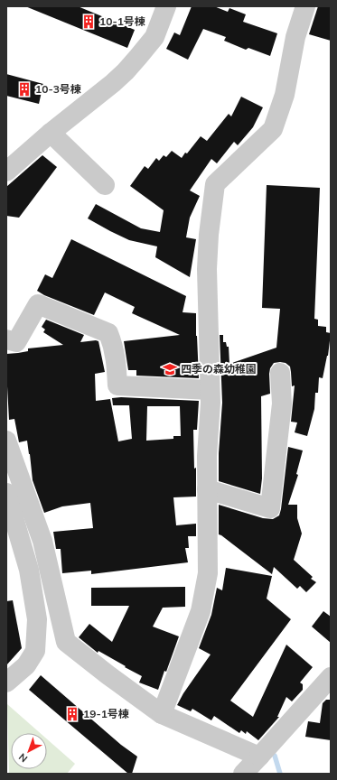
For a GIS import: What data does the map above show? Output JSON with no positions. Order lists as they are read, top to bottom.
{
  "places": {
    "building": ["10-1号棟", "10-3号棟", "19-1号棟"],
    "school or university": ["四季の森幼稚園"]
  },
  "north": "bottom left"
}
